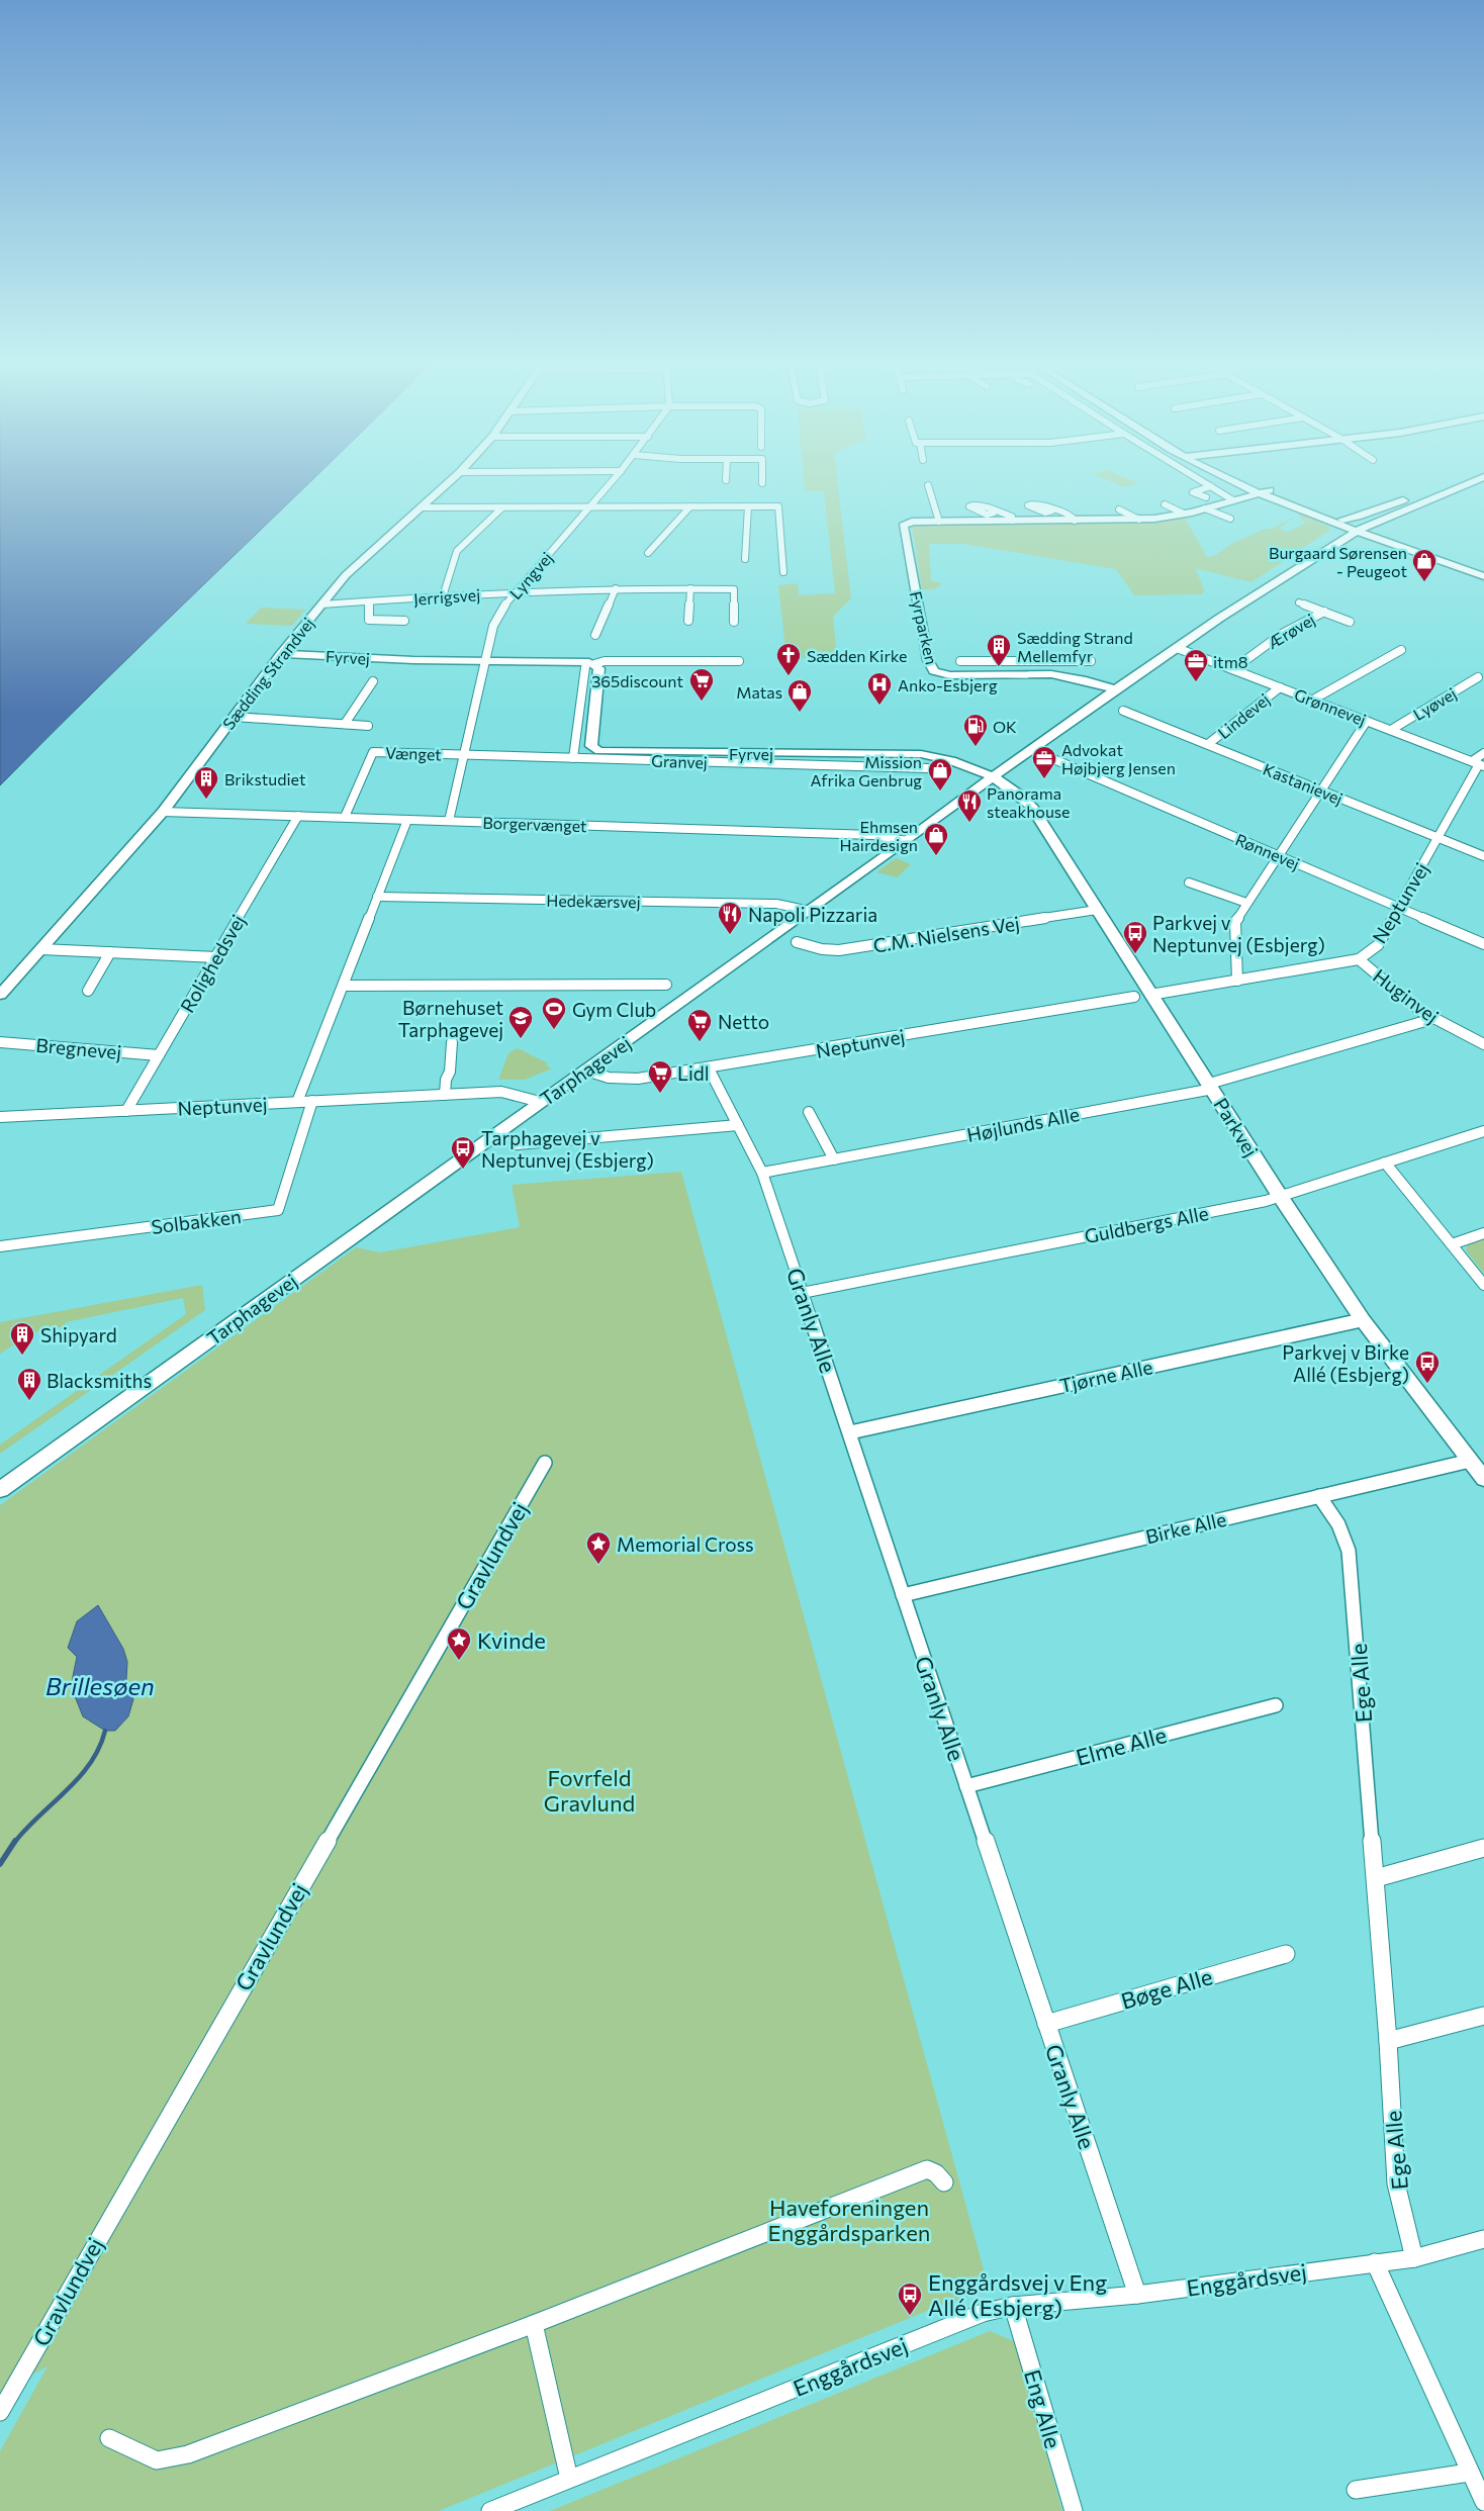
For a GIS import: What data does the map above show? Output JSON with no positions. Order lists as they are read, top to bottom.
{
  "streets": {
    "street": [
      "Lyngvej",
      "Jerrigsvej",
      "Fyrparken",
      "Ærøvej",
      "Fyrvej",
      "Sædding Strandvej",
      "Lyøvej",
      "Grønnevej",
      "Lindevej",
      "Vænget",
      "Granvej",
      "Kastanievej",
      "Borgervænget",
      "Rønnevej",
      "Hedekærsvej",
      "Neptunvej",
      "C.M. Nielsens Vej",
      "Rolighedsvej",
      "Huginvej",
      "Bregnevej",
      "Tarphagevej",
      "Højlunds Alle",
      "Parkvej",
      "Solbakken",
      "Guldbergs Alle",
      "Granly Alle",
      "Tjørne Alle",
      "Birke Alle",
      "Gravlundvej",
      "Ege Alle",
      "Elme Alle",
      "Bøge Alle",
      "Enggårdsvej",
      "Eng Alle"
    ]
  },
  "crossings": [
    ["Lyngvej", "Jerrigsvej"],
    ["Lyngvej", "Fyrvej"],
    ["Lyngvej", "Vænget"],
    ["Lyngvej", "Granvej"],
    ["Lyngvej", "Borgervænget"],
    ["Jerrigsvej", "Sædding Strandvej"],
    ["Fyrparken", "Tarphagevej"],
    ["Ærøvej", "Grønnevej"],
    ["Fyrvej", "Sædding Strandvej"],
    ["Fyrvej", "Tarphagevej"],
    ["Fyrvej", "Parkvej"],
    ["Sædding Strandvej", "Borgervænget"],
    ["Lyøvej", "Grønnevej"],
    ["Grønnevej", "Lindevej"],
    ["Grønnevej", "Neptunvej"],
    ["Grønnevej", "Tarphagevej"],
    ["Lindevej", "Kastanievej"],
    ["Vænget", "Granvej"],
    ["Vænget", "Borgervænget"],
    ["Kastanievej", "Neptunvej"],
    ["Borgervænget", "Rolighedsvej"],
    ["Borgervænget", "Tarphagevej"],
    ["Rønnevej", "Neptunvej"],
    ["Hedekærsvej", "Tarphagevej"],
    ["Neptunvej", "Rolighedsvej"],
    ["Neptunvej", "Huginvej"],
    ["Neptunvej", "Tarphagevej"],
    ["Neptunvej", "Parkvej"],
    ["Neptunvej", "Solbakken"],
    ["Neptunvej", "Granly Alle"],
    ["C.M. Nielsens Vej", "Parkvej"],
    ["Rolighedsvej", "Bregnevej"],
    ["Huginvej", "Højlunds Alle"],
    ["Tarphagevej", "Parkvej"],
    ["Højlunds Alle", "Parkvej"],
    ["Højlunds Alle", "Granly Alle"],
    ["Parkvej", "Guldbergs Alle"],
    ["Parkvej", "Tjørne Alle"],
    ["Parkvej", "Birke Alle"],
    ["Guldbergs Alle", "Granly Alle"],
    ["Granly Alle", "Tjørne Alle"],
    ["Granly Alle", "Birke Alle"],
    ["Granly Alle", "Elme Alle"],
    ["Granly Alle", "Bøge Alle"],
    ["Granly Alle", "Enggårdsvej"],
    ["Birke Alle", "Ege Alle"],
    ["Ege Alle", "Enggårdsvej"],
    ["Enggårdsvej", "Eng Alle"]
  ],
  "water": ["Brillesøen"],
  "parks": ["Fovrfeld Gravlund", "Haveforeningen Enggårdsparken"],
  "places": {
    "shop": [
      "Burgaard Sørensen - Peugeot",
      "Matas",
      "Mission Afrika Genbrug",
      "Ehmsen Hairdesign"
    ],
    "building": [
      "Sædding Strand Mellemfyr",
      "Brikstudiet",
      "Shipyard",
      "Blacksmiths"
    ],
    "church": ["Sædden Kirke"],
    "office": ["itm8", "Advokat Højbjerg Jensen"],
    "supermarket": ["365discount", "Netto", "Lidl"],
    "hospital": ["Anko-Esbjerg"],
    "fuel station": ["OK"],
    "restaurant": ["Panorama steakhouse", "Napoli Pizzaria"],
    "bus stop": [
      "Parkvej v Neptunvej (Esbjerg)",
      "Tarphagevej v Neptunvej (Esbjerg)",
      "Parkvej v Birke Allé (Esbjerg)",
      "Enggårdsvej v Eng Allé (Esbjerg)"
    ],
    "sports": ["Gym Club"],
    "school or university": ["Børnehuset Tarphagevej"],
    "place": ["Memorial Cross", "Kvinde"]
  }
}
